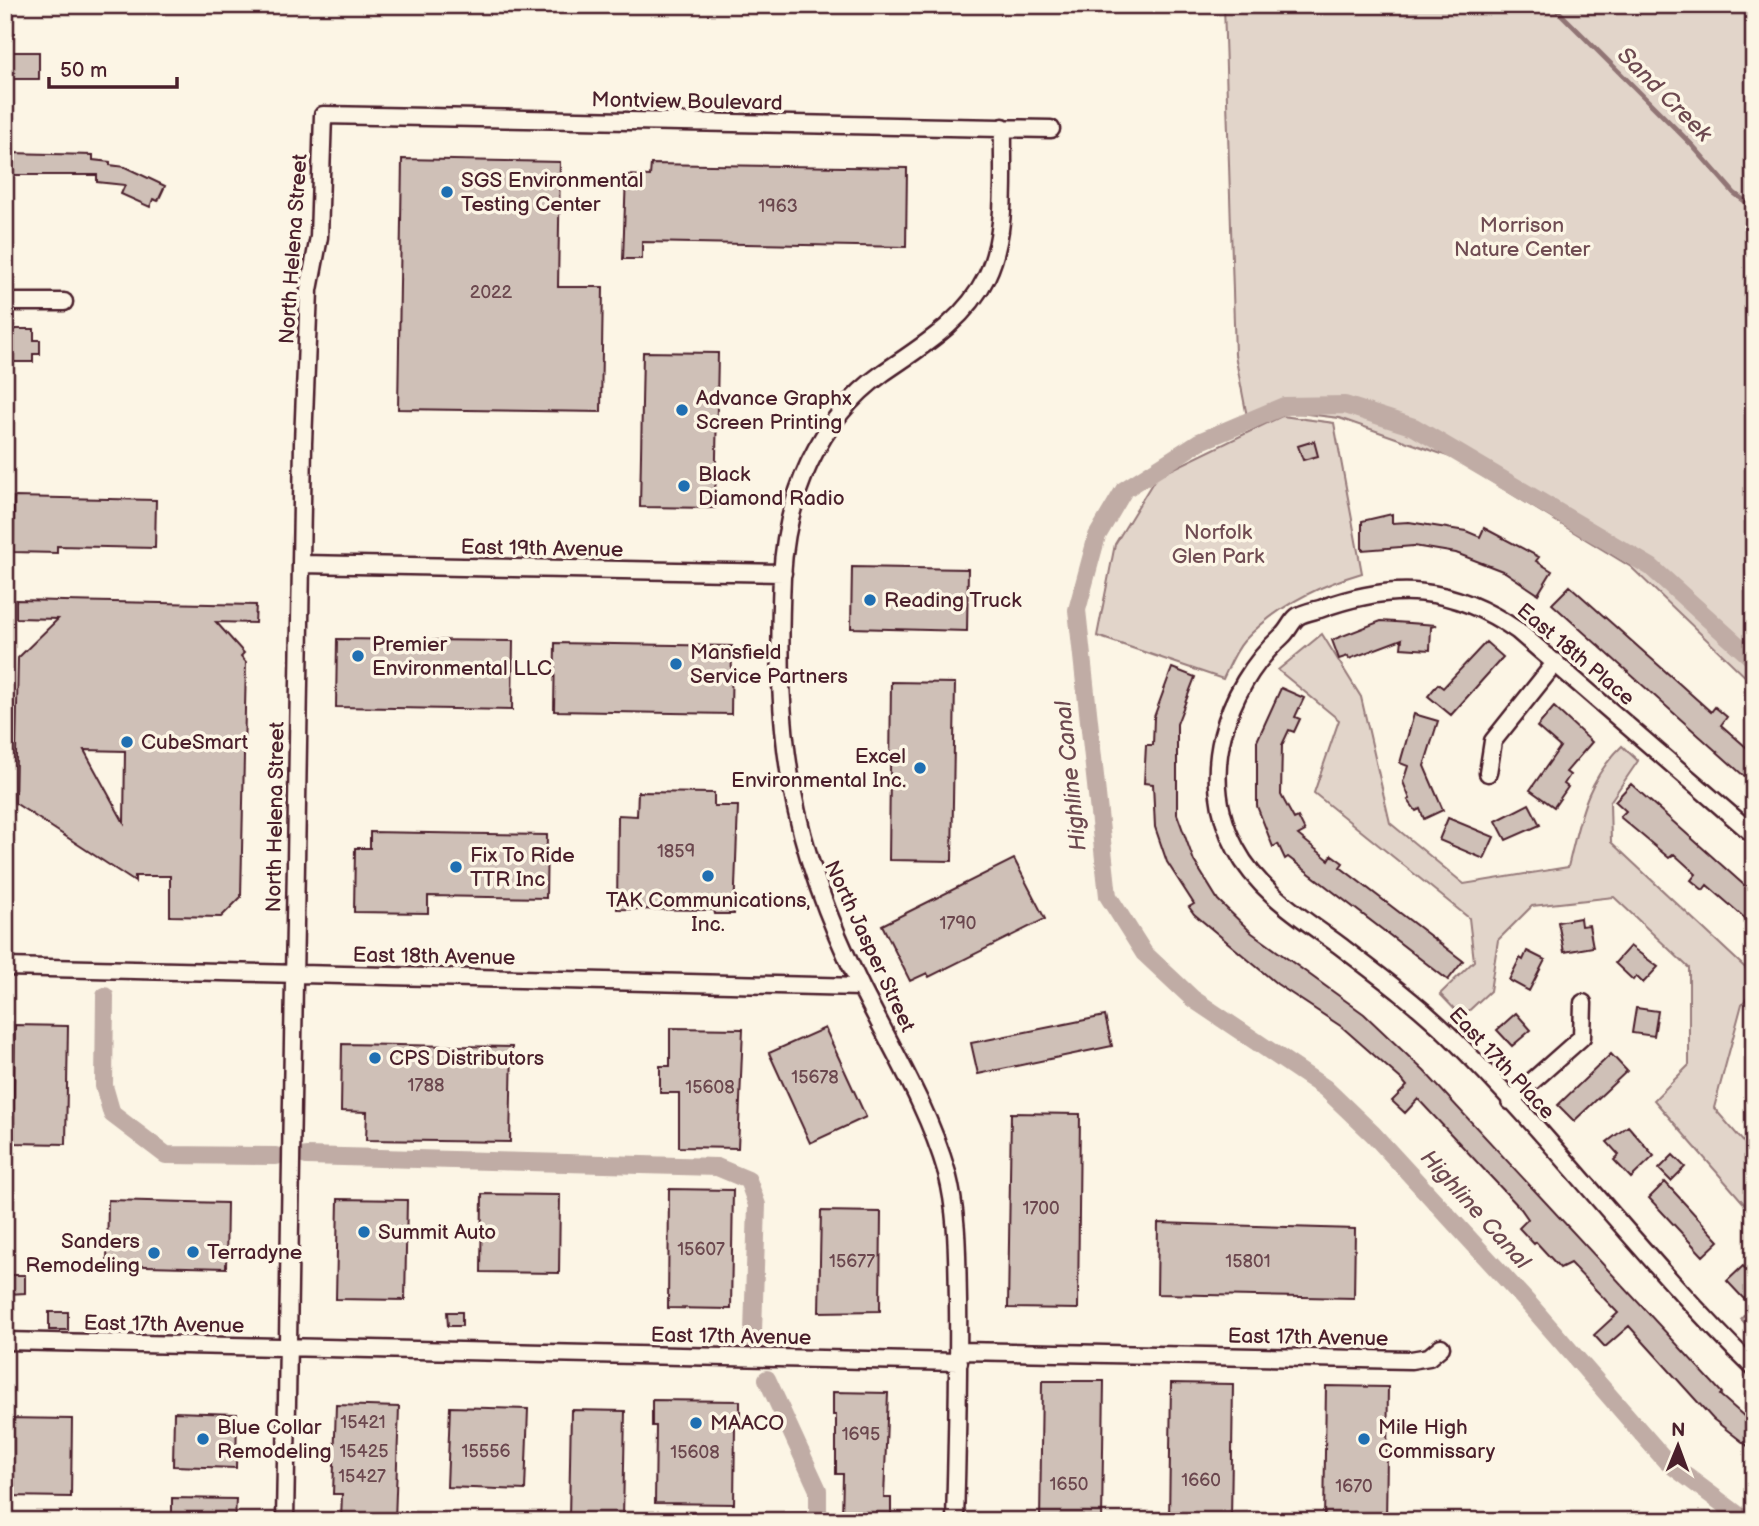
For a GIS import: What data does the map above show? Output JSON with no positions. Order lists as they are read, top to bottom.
{
  "streets": {
    "street": [
      "Montview Boulevard",
      "North Helena Street",
      "East 19th Avenue",
      "East 18th Place",
      "North Jasper Street",
      "East 18th Avenue",
      "East 17th Place",
      "East 17th Avenue"
    ]
  },
  "crossings": [
    ["Montview Boulevard", "North Helena Street"],
    ["Montview Boulevard", "North Jasper Street"],
    ["North Helena Street", "East 19th Avenue"],
    ["North Helena Street", "East 18th Avenue"],
    ["North Helena Street", "East 17th Avenue"],
    ["East 19th Avenue", "North Jasper Street"],
    ["East 18th Place", "East 17th Place"],
    ["North Jasper Street", "East 18th Avenue"],
    ["North Jasper Street", "East 17th Avenue"]
  ],
  "water": ["Sand Creek", "Highline Canal"],
  "parks": ["Morrison Nature Center", "Norfolk Glen Park"],
  "places": [
    "SGS Environmental Testing Center",
    "Advance Graphx Screen Printing",
    "Black Diamond Radio",
    "Reading Truck",
    "Premier Environmental LLC",
    "Mansfield Service Partners",
    "CubeSmart",
    "Excel Environmental Inc.",
    "Fix To Ride TTR Inc",
    "TAK Communications, Inc.",
    "CPS Distributors",
    "Summit Auto",
    "Terradyne",
    "Sanders Remodeling",
    "MAACO",
    "Blue Collar Remodeling",
    "Mile High Commissary"
  ],
  "house_numbers": [
    "1963",
    "2022",
    "1859",
    "1790",
    "15678",
    "1788",
    "15608",
    "1700",
    "15607",
    "15677",
    "15801",
    "15421",
    "1695",
    "15425",
    "15556",
    "15608",
    "15427",
    "1660",
    "1650",
    "1670"
  ],
  "scale_bar": "50 m",
  "north": "top"
}
